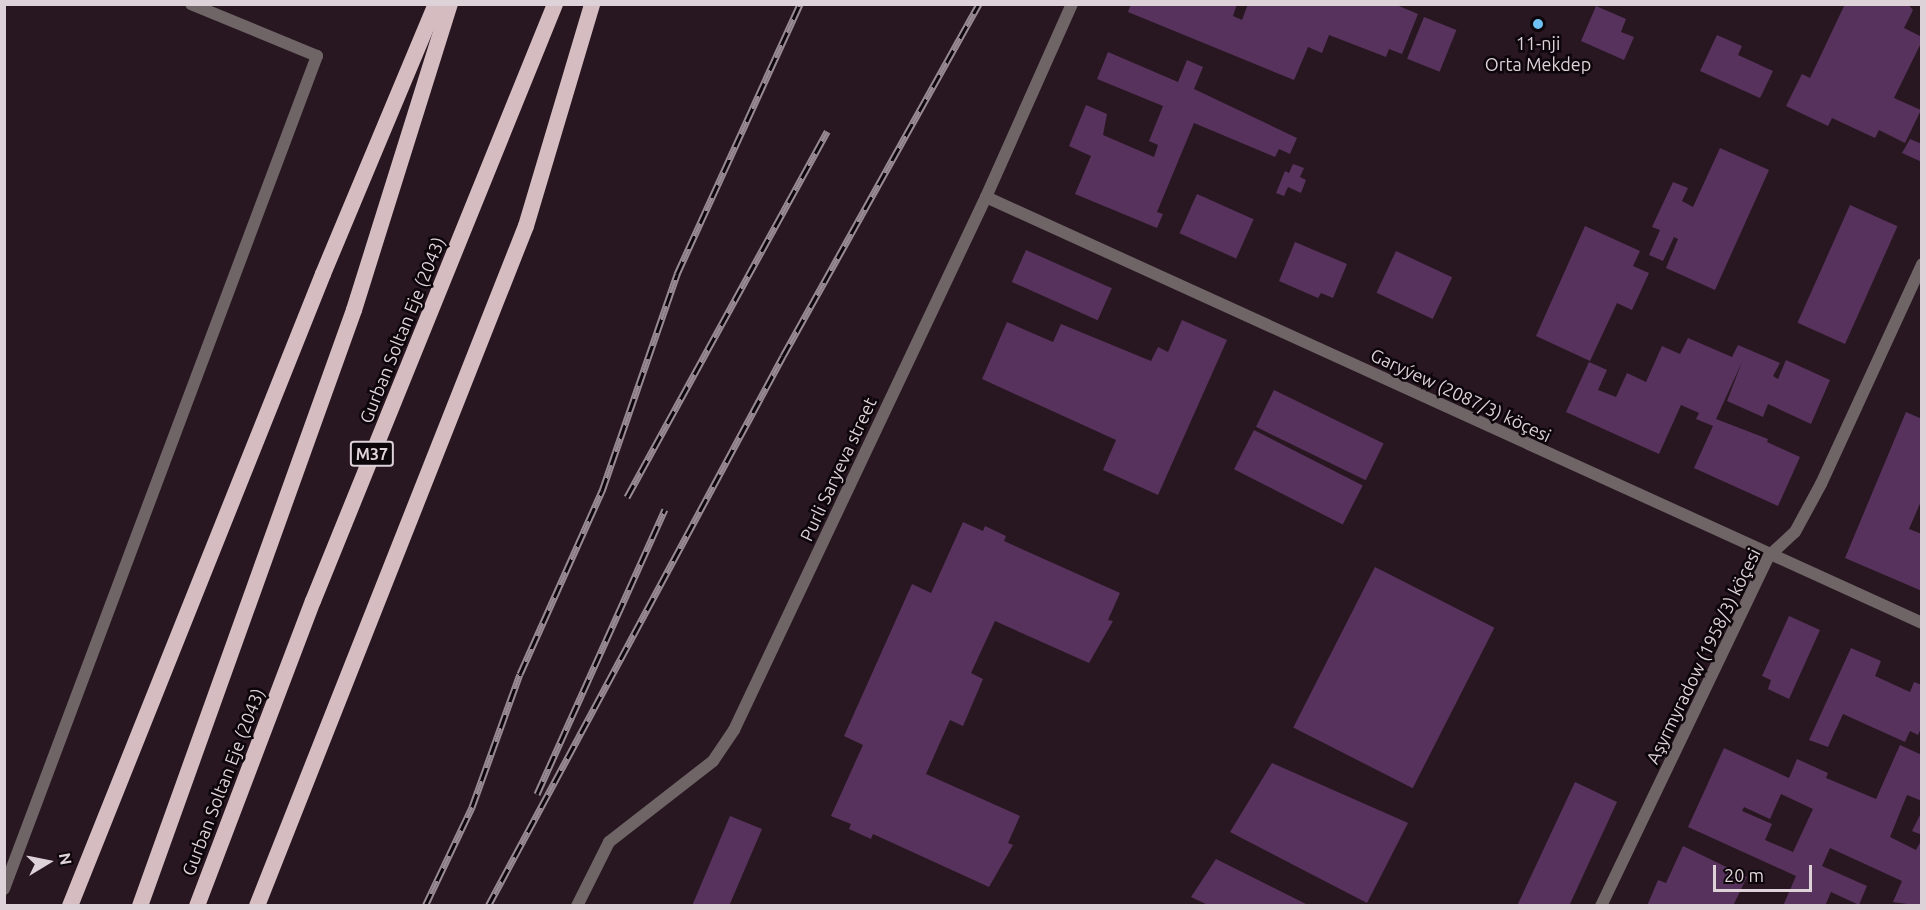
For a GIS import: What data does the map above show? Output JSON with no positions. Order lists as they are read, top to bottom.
{
  "streets": {
    "highway": ["Gurban Soltan Eje (2043)", "M37"],
    "street": ["Garyýew (2087/3) köçesi", "Purli Saryeva street", "Aşyrmyradow (1958/3) köçesi"]
  },
  "crossings": [
    ["Garyýew (2087/3) köçesi", "Purli Saryeva street"],
    ["Garyýew (2087/3) köçesi", "Aşyrmyradow (1958/3) köçesi"]
  ],
  "places": ["11-nji Orta Mekdep"],
  "scale_bar": "20 m",
  "north": "right"
}
